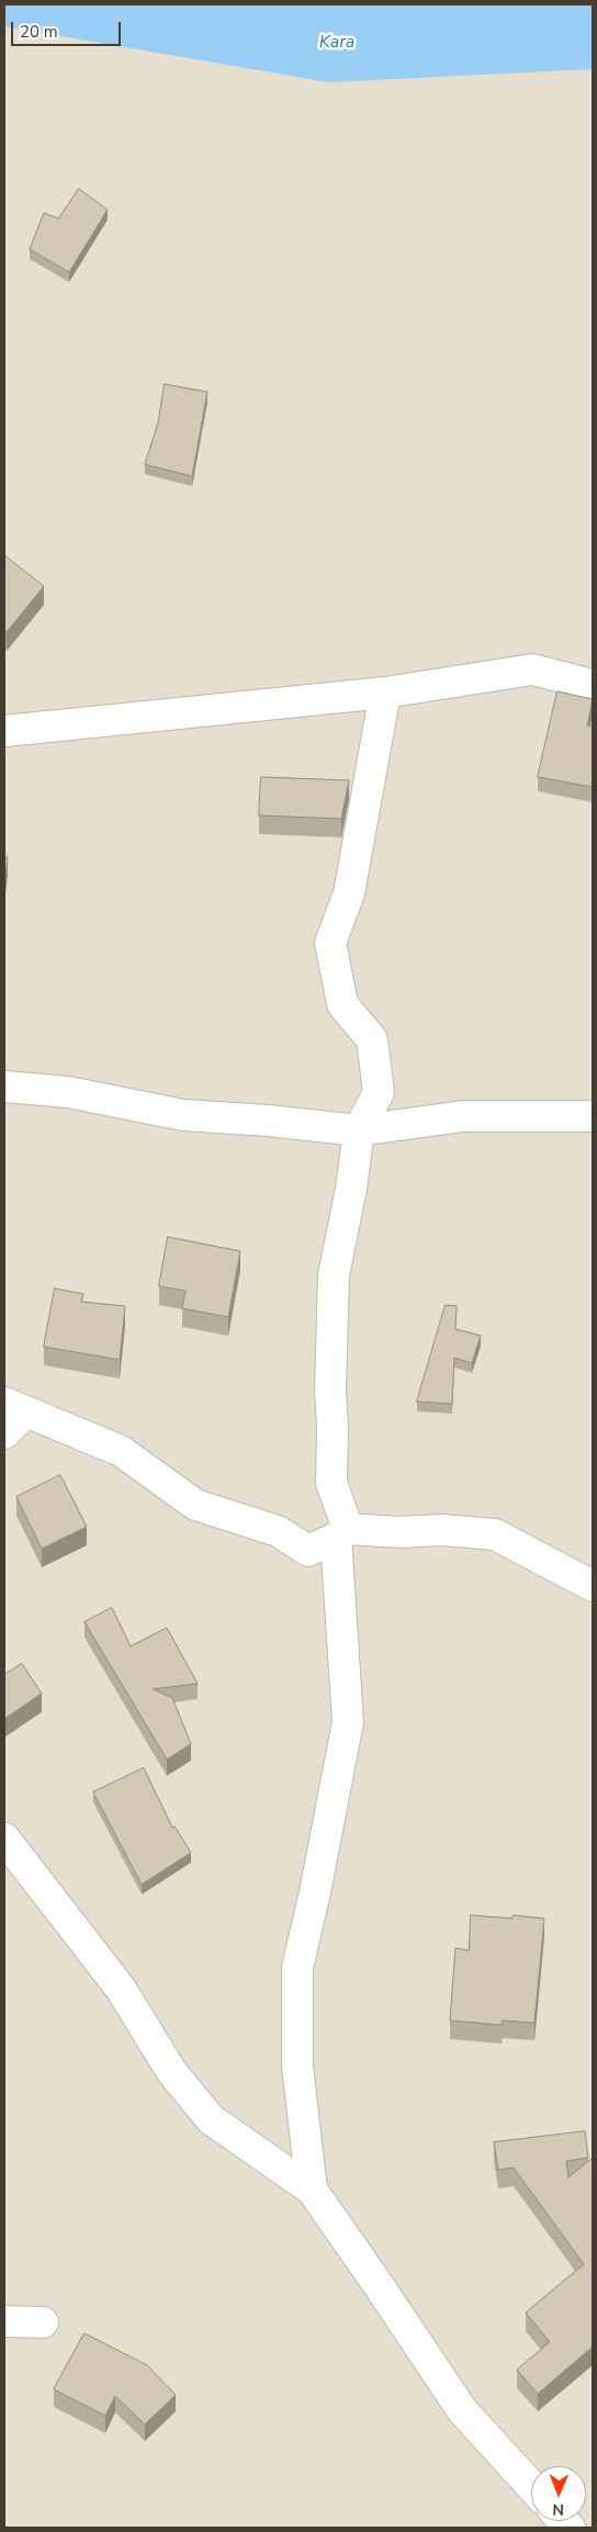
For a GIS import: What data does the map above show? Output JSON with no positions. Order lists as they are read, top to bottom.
{
  "water": ["Kara"],
  "scale_bar": "20 m",
  "north": "bottom"
}
